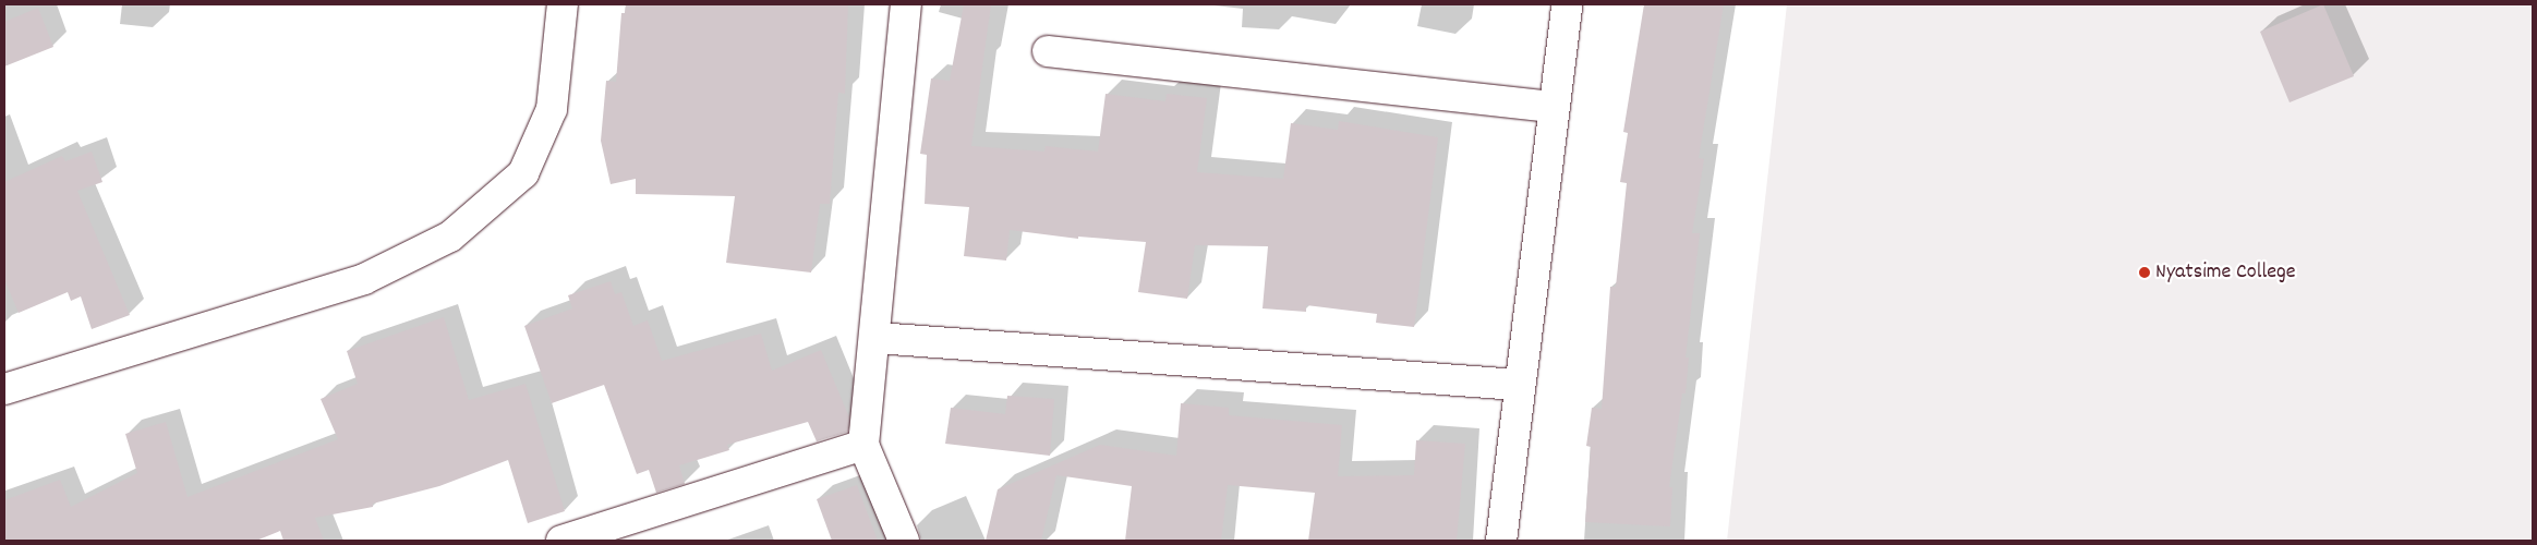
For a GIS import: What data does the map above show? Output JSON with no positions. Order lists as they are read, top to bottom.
{
  "places": ["Nyatsime College"]
}
